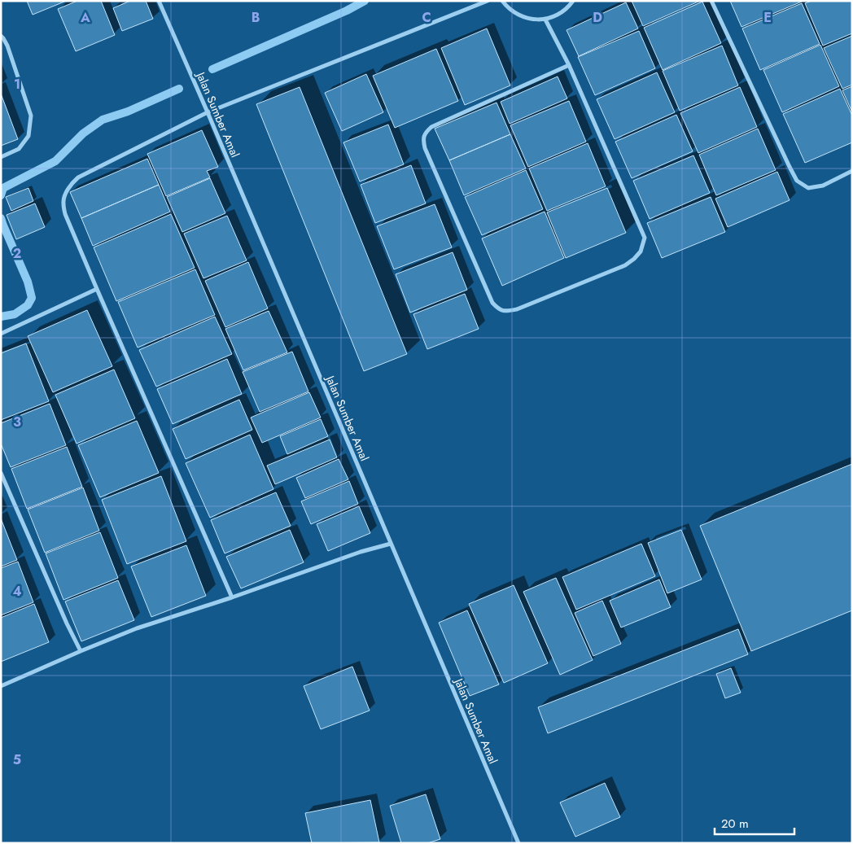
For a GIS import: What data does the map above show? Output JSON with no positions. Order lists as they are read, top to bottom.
{
  "streets": {
    "street": ["Jalan Sumber Amal"]
  },
  "scale_bar": "20 m",
  "grid": {
    "columns": [
      "A",
      "B",
      "C",
      "D",
      "E"
    ],
    "rows": [
      "1",
      "2",
      "3",
      "4",
      "5"
    ]
  }
}
